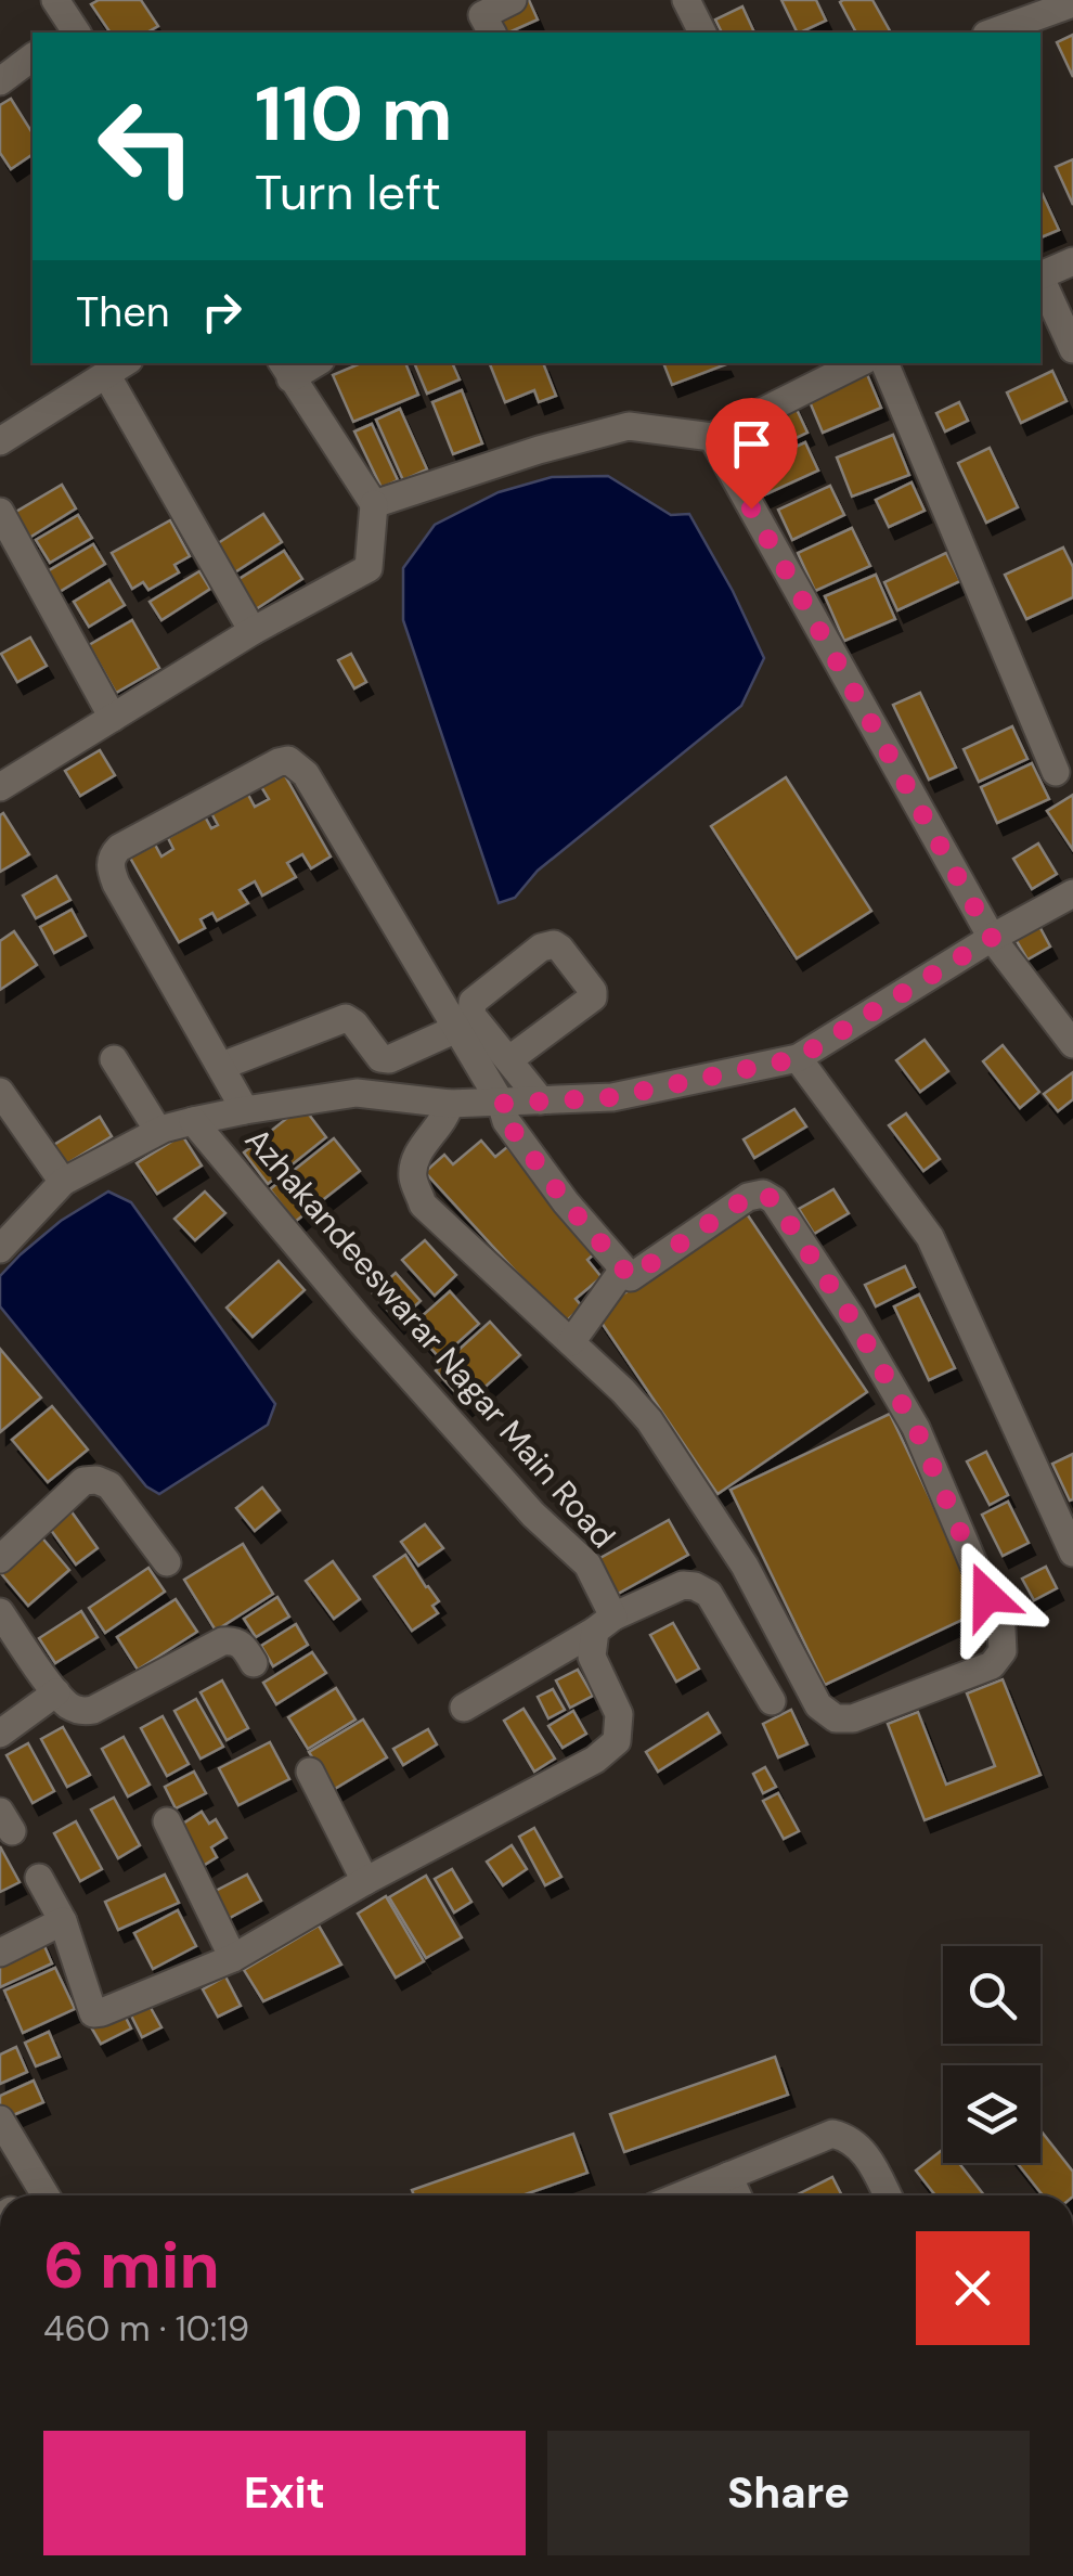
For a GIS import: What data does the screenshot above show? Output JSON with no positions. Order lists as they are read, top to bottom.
{
  "streets": {
    "street": ["Azhakandeeswarar Nagar Main Road"]
  },
  "page": {
    "turn": ["110 m", "Turn left"],
    "then": "Then",
    "heading": ["6 min", "460 m · 10:19"],
    "buttons": ["Exit", "Share"]
  }
}
